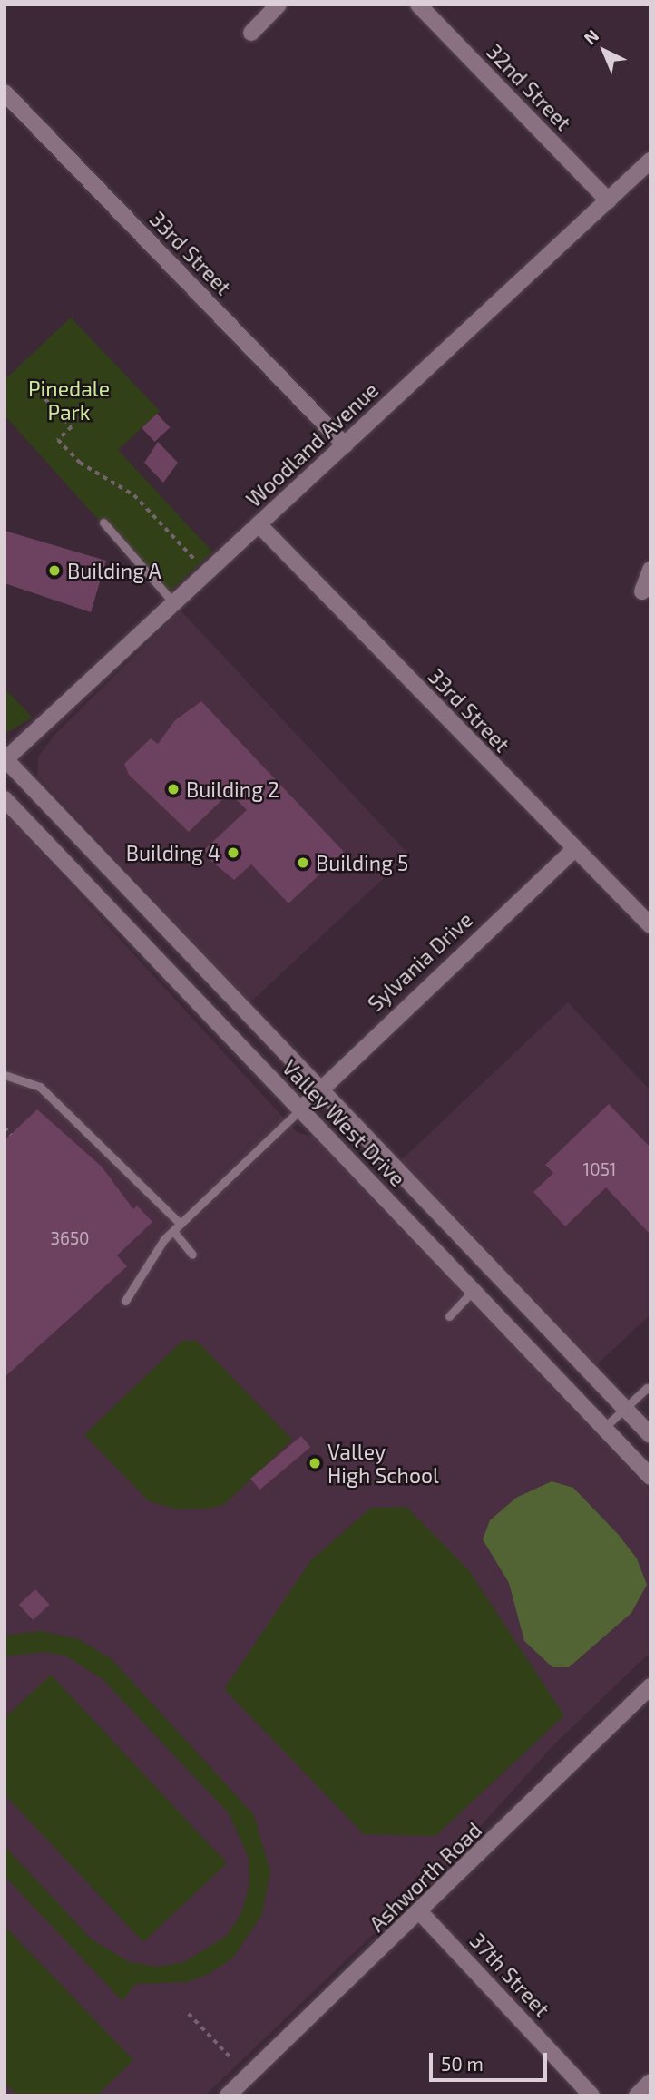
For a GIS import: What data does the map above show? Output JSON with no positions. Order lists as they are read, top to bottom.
{
  "streets": {
    "street": [
      "32nd Street",
      "33rd Street",
      "Woodland Avenue",
      "Sylvania Drive",
      "Valley West Drive",
      "Ashworth Road",
      "37th Street"
    ]
  },
  "crossings": [
    ["32nd Street", "Woodland Avenue"],
    ["33rd Street", "Woodland Avenue"],
    ["33rd Street", "Sylvania Drive"],
    ["Woodland Avenue", "Valley West Drive"],
    ["Sylvania Drive", "Valley West Drive"],
    ["Ashworth Road", "37th Street"]
  ],
  "parks": ["Pinedale Park"],
  "places": [
    "Building A",
    "Building 2",
    "Building 4",
    "Building 5",
    "Valley High School"
  ],
  "house_numbers": ["1051", "3650"],
  "scale_bar": "50 m",
  "north": "top left"
}
